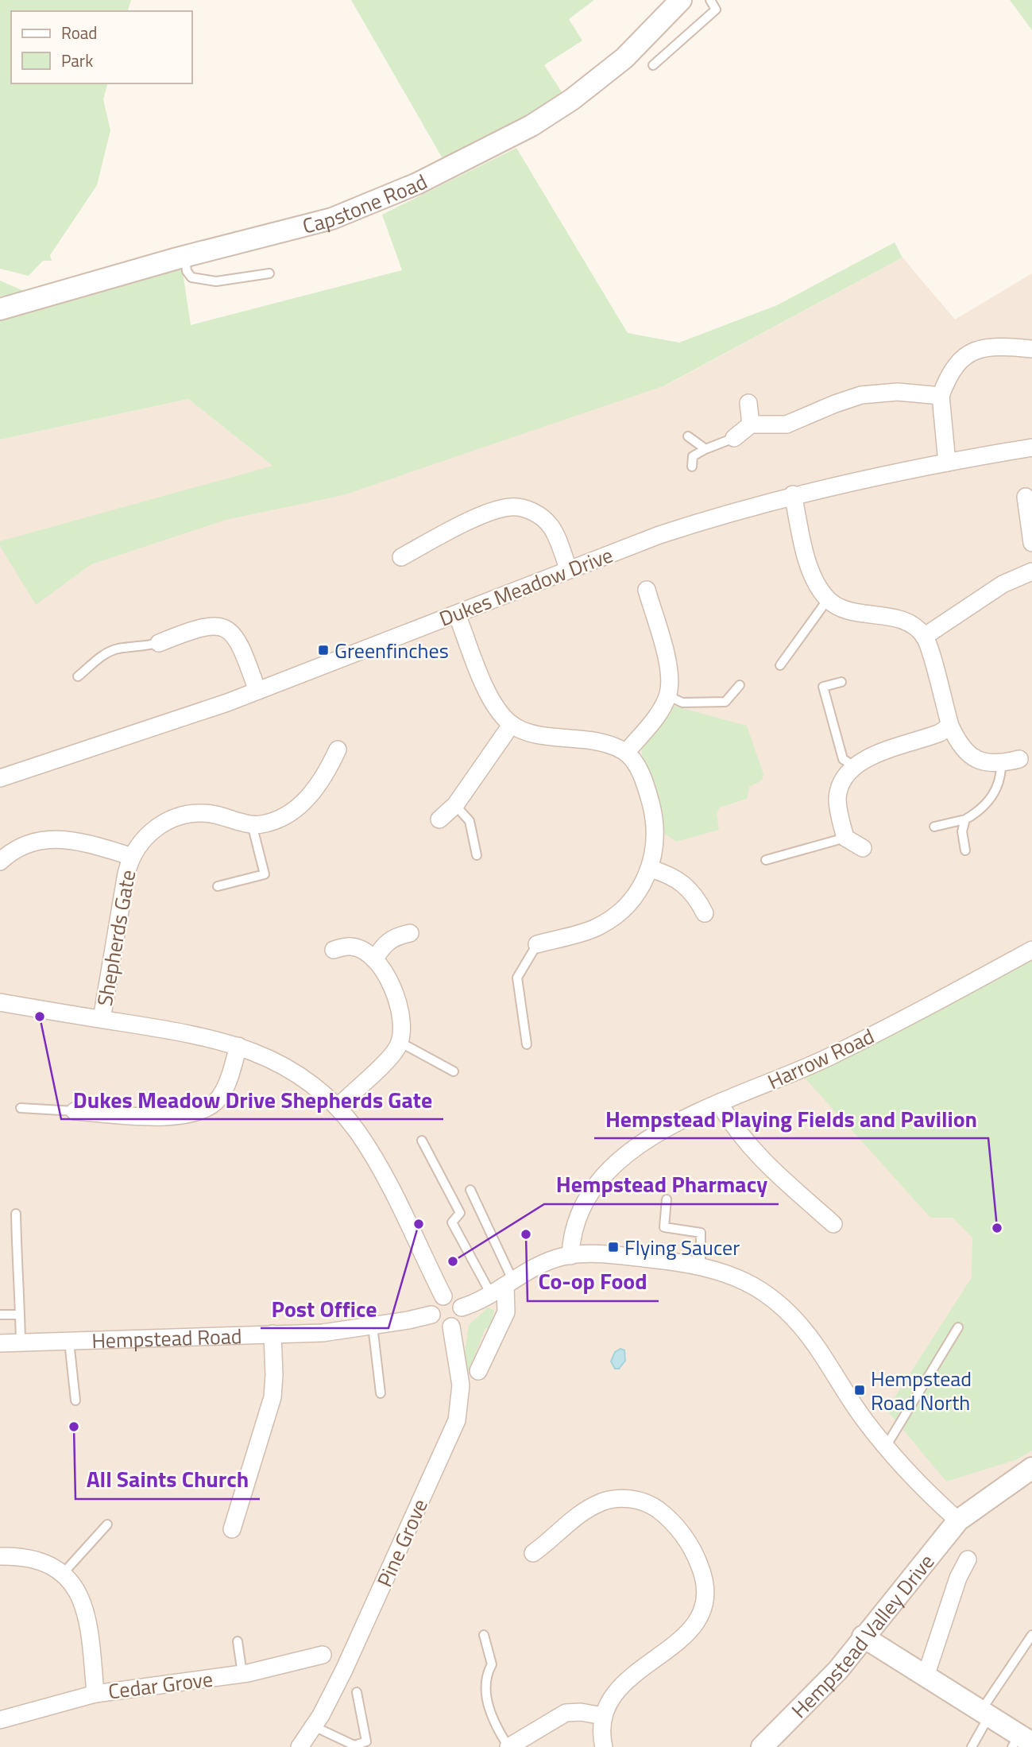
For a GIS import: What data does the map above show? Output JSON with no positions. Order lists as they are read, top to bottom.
{
  "streets": {
    "street": [
      "Capstone Road",
      "Dukes Meadow Drive",
      "Shepherds Gate",
      "Harrow Road",
      "Hempstead Road",
      "Pine Grove",
      "Hempstead Valley Drive",
      "Cedar Grove"
    ]
  },
  "crossings": [
    ["Hempstead Road", "Pine Grove"]
  ],
  "places": {
    "transit": ["Greenfinches", "Flying Saucer", "Hempstead Road North"],
    "other": [
      "Dukes Meadow Drive Shepherds Gate",
      "Post Office",
      "Hempstead Playing Fields and Pavilion",
      "Co-op Food",
      "Hempstead Pharmacy",
      "All Saints Church"
    ]
  },
  "legend": ["Road", "Park"]
}
